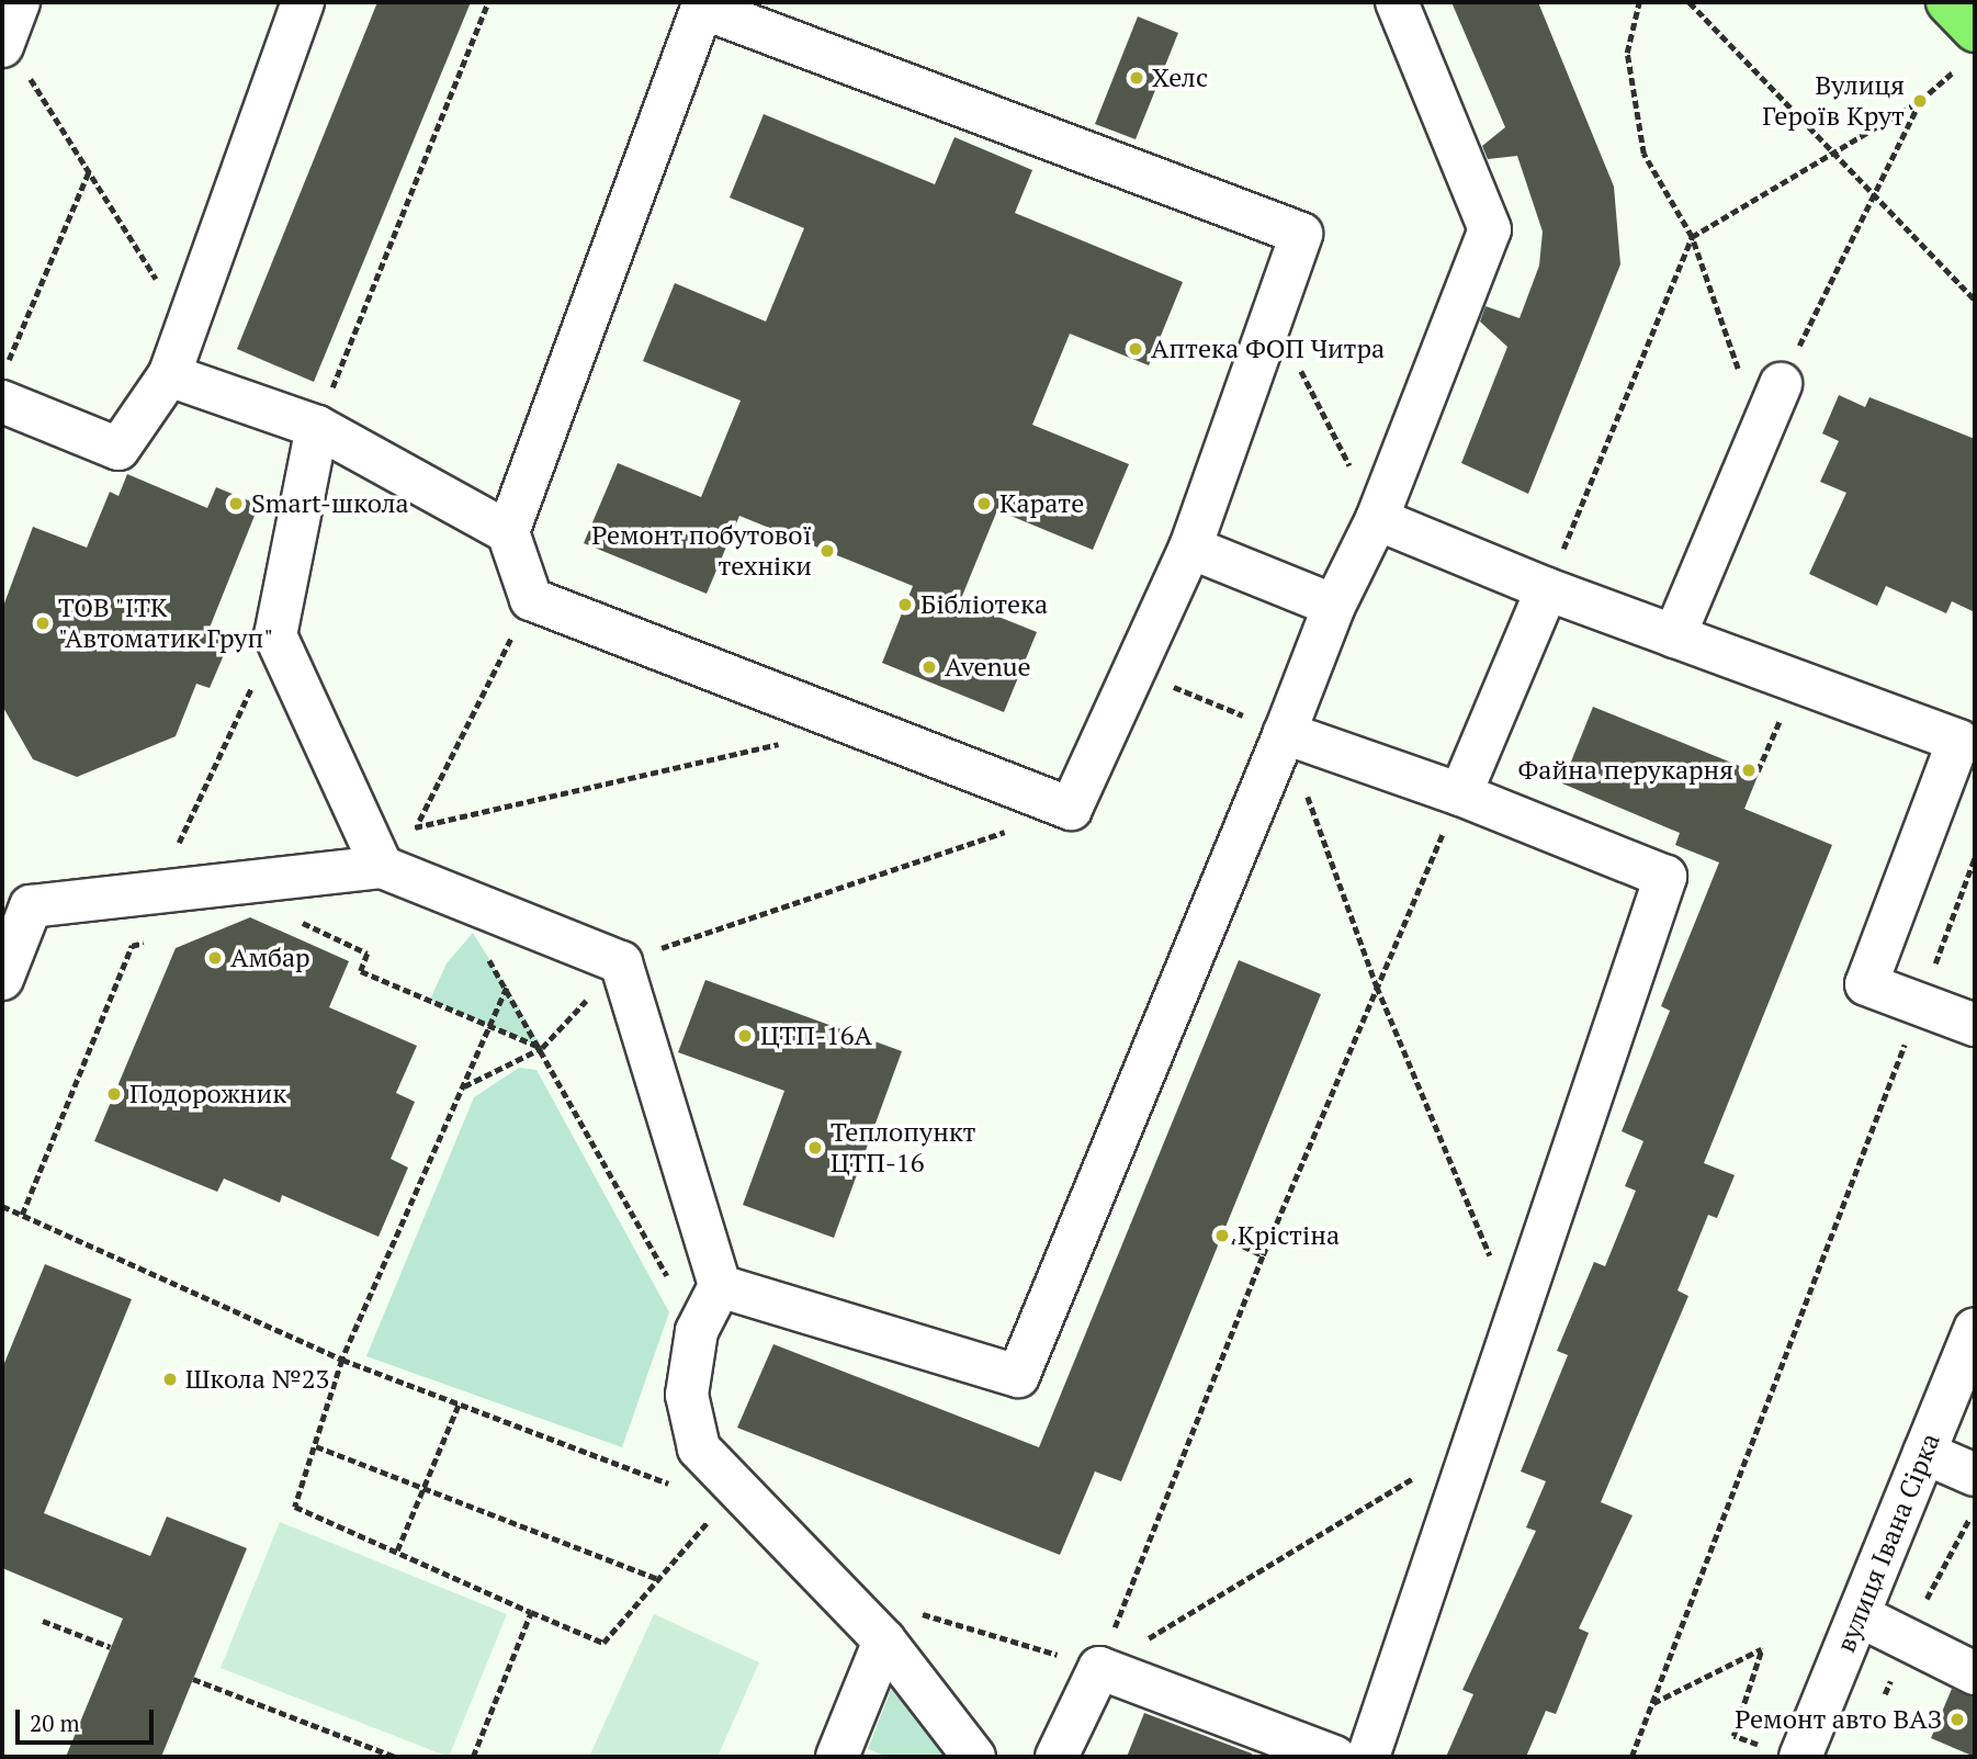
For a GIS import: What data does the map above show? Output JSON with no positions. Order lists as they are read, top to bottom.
{
  "streets": {
    "street": ["вулиця Івана Сірка"]
  },
  "places": [
    "Хелс",
    "Вулиця Героїв Крут",
    "Аптека ФОП Читра",
    "Smart-школа",
    "Карате",
    "Ремонт побутової техніки",
    "Бібліотека",
    "ТОВ \"ІТК \"Автоматик Груп\"",
    "Avenue",
    "Файна перукарня",
    "Амбар",
    "ЦТП-16А",
    "Подорожник",
    "Теплопункт ЦТП-16",
    "Крістіна",
    "Школа №23",
    "Ремонт авто ВАЗ"
  ],
  "scale_bar": "20 m"
}
